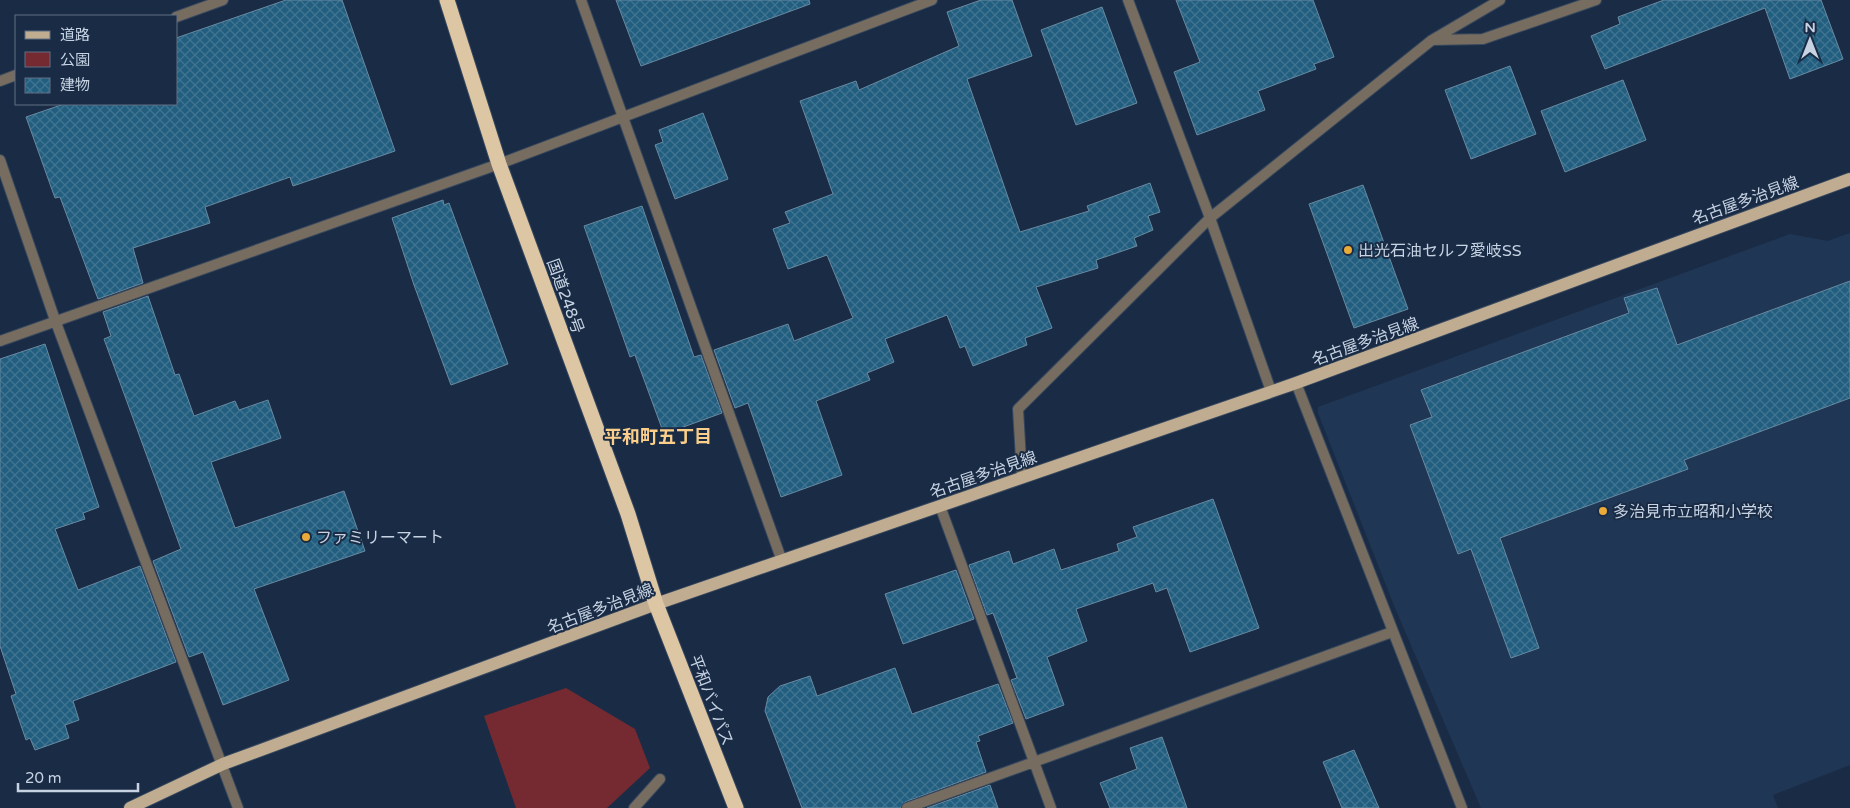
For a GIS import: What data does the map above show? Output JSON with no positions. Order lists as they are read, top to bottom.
{
  "streets": {
    "highway": ["国道248号", "平和バイパス"],
    "main road": ["名古屋多治見線"]
  },
  "crossings": [
    ["名古屋多治見線", "国道248号"],
    ["名古屋多治見線", "平和バイパス"],
    ["国道248号", "平和バイパス"]
  ],
  "districts": ["平和町五丁目"],
  "places": ["出光石油セルフ愛岐SS", "多治見市立昭和小学校", "ファミリーマート"],
  "legend": ["道路", "公園", "建物"],
  "scale_bar": "20 m",
  "north": "top"
}
